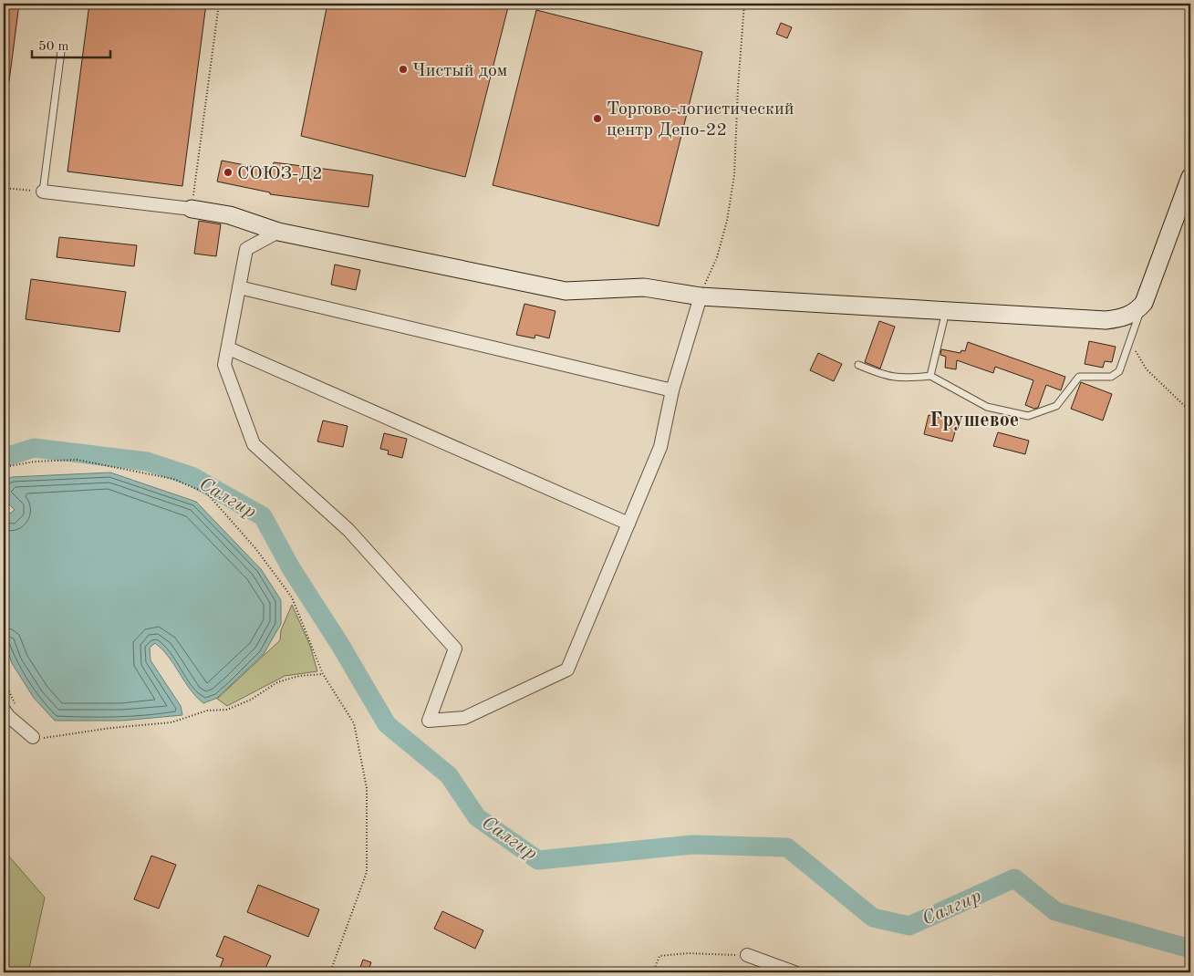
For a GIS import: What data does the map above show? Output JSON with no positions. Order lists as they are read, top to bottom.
{
  "districts": ["Грушевое"],
  "water": ["Салгир"],
  "places": ["Чистый дом", "Торгово-логистический центр Депо-22", "СОЮЗ-Д2"],
  "scale_bar": "50 m"
}
